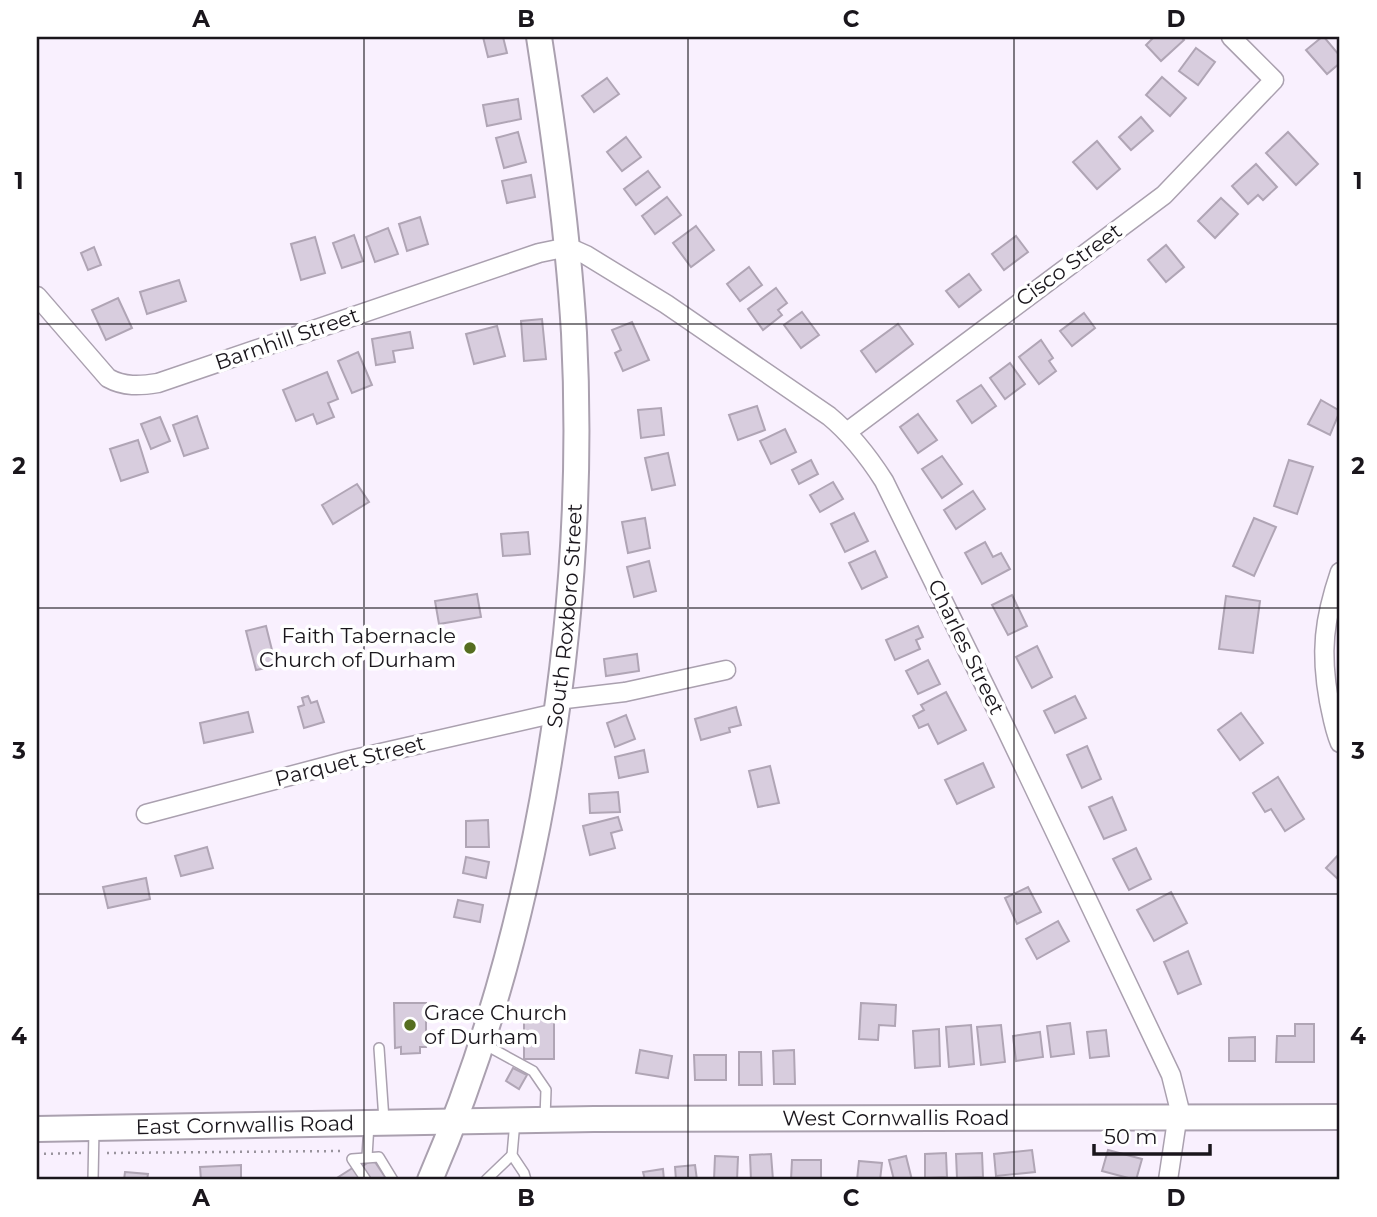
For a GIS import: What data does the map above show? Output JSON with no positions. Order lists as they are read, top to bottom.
{
  "streets": {
    "street": [
      "Cisco Street",
      "Barnhill Street",
      "South Roxboro Street",
      "Charles Street",
      "Parquet Street",
      "West Cornwallis Road",
      "East Cornwallis Road"
    ]
  },
  "crossings": [
    ["Cisco Street", "Charles Street"],
    ["Barnhill Street", "South Roxboro Street"],
    ["Barnhill Street", "Charles Street"],
    ["South Roxboro Street", "Charles Street"],
    ["South Roxboro Street", "Parquet Street"],
    ["South Roxboro Street", "West Cornwallis Road"],
    ["South Roxboro Street", "East Cornwallis Road"],
    ["Charles Street", "West Cornwallis Road"],
    ["West Cornwallis Road", "East Cornwallis Road"]
  ],
  "places": ["Faith Tabernacle Church of Durham", "Grace Church of Durham"],
  "scale_bar": "50 m",
  "grid": {
    "columns": [
      "A",
      "B",
      "C",
      "D"
    ],
    "rows": [
      "1",
      "2",
      "3",
      "4"
    ]
  }
}
